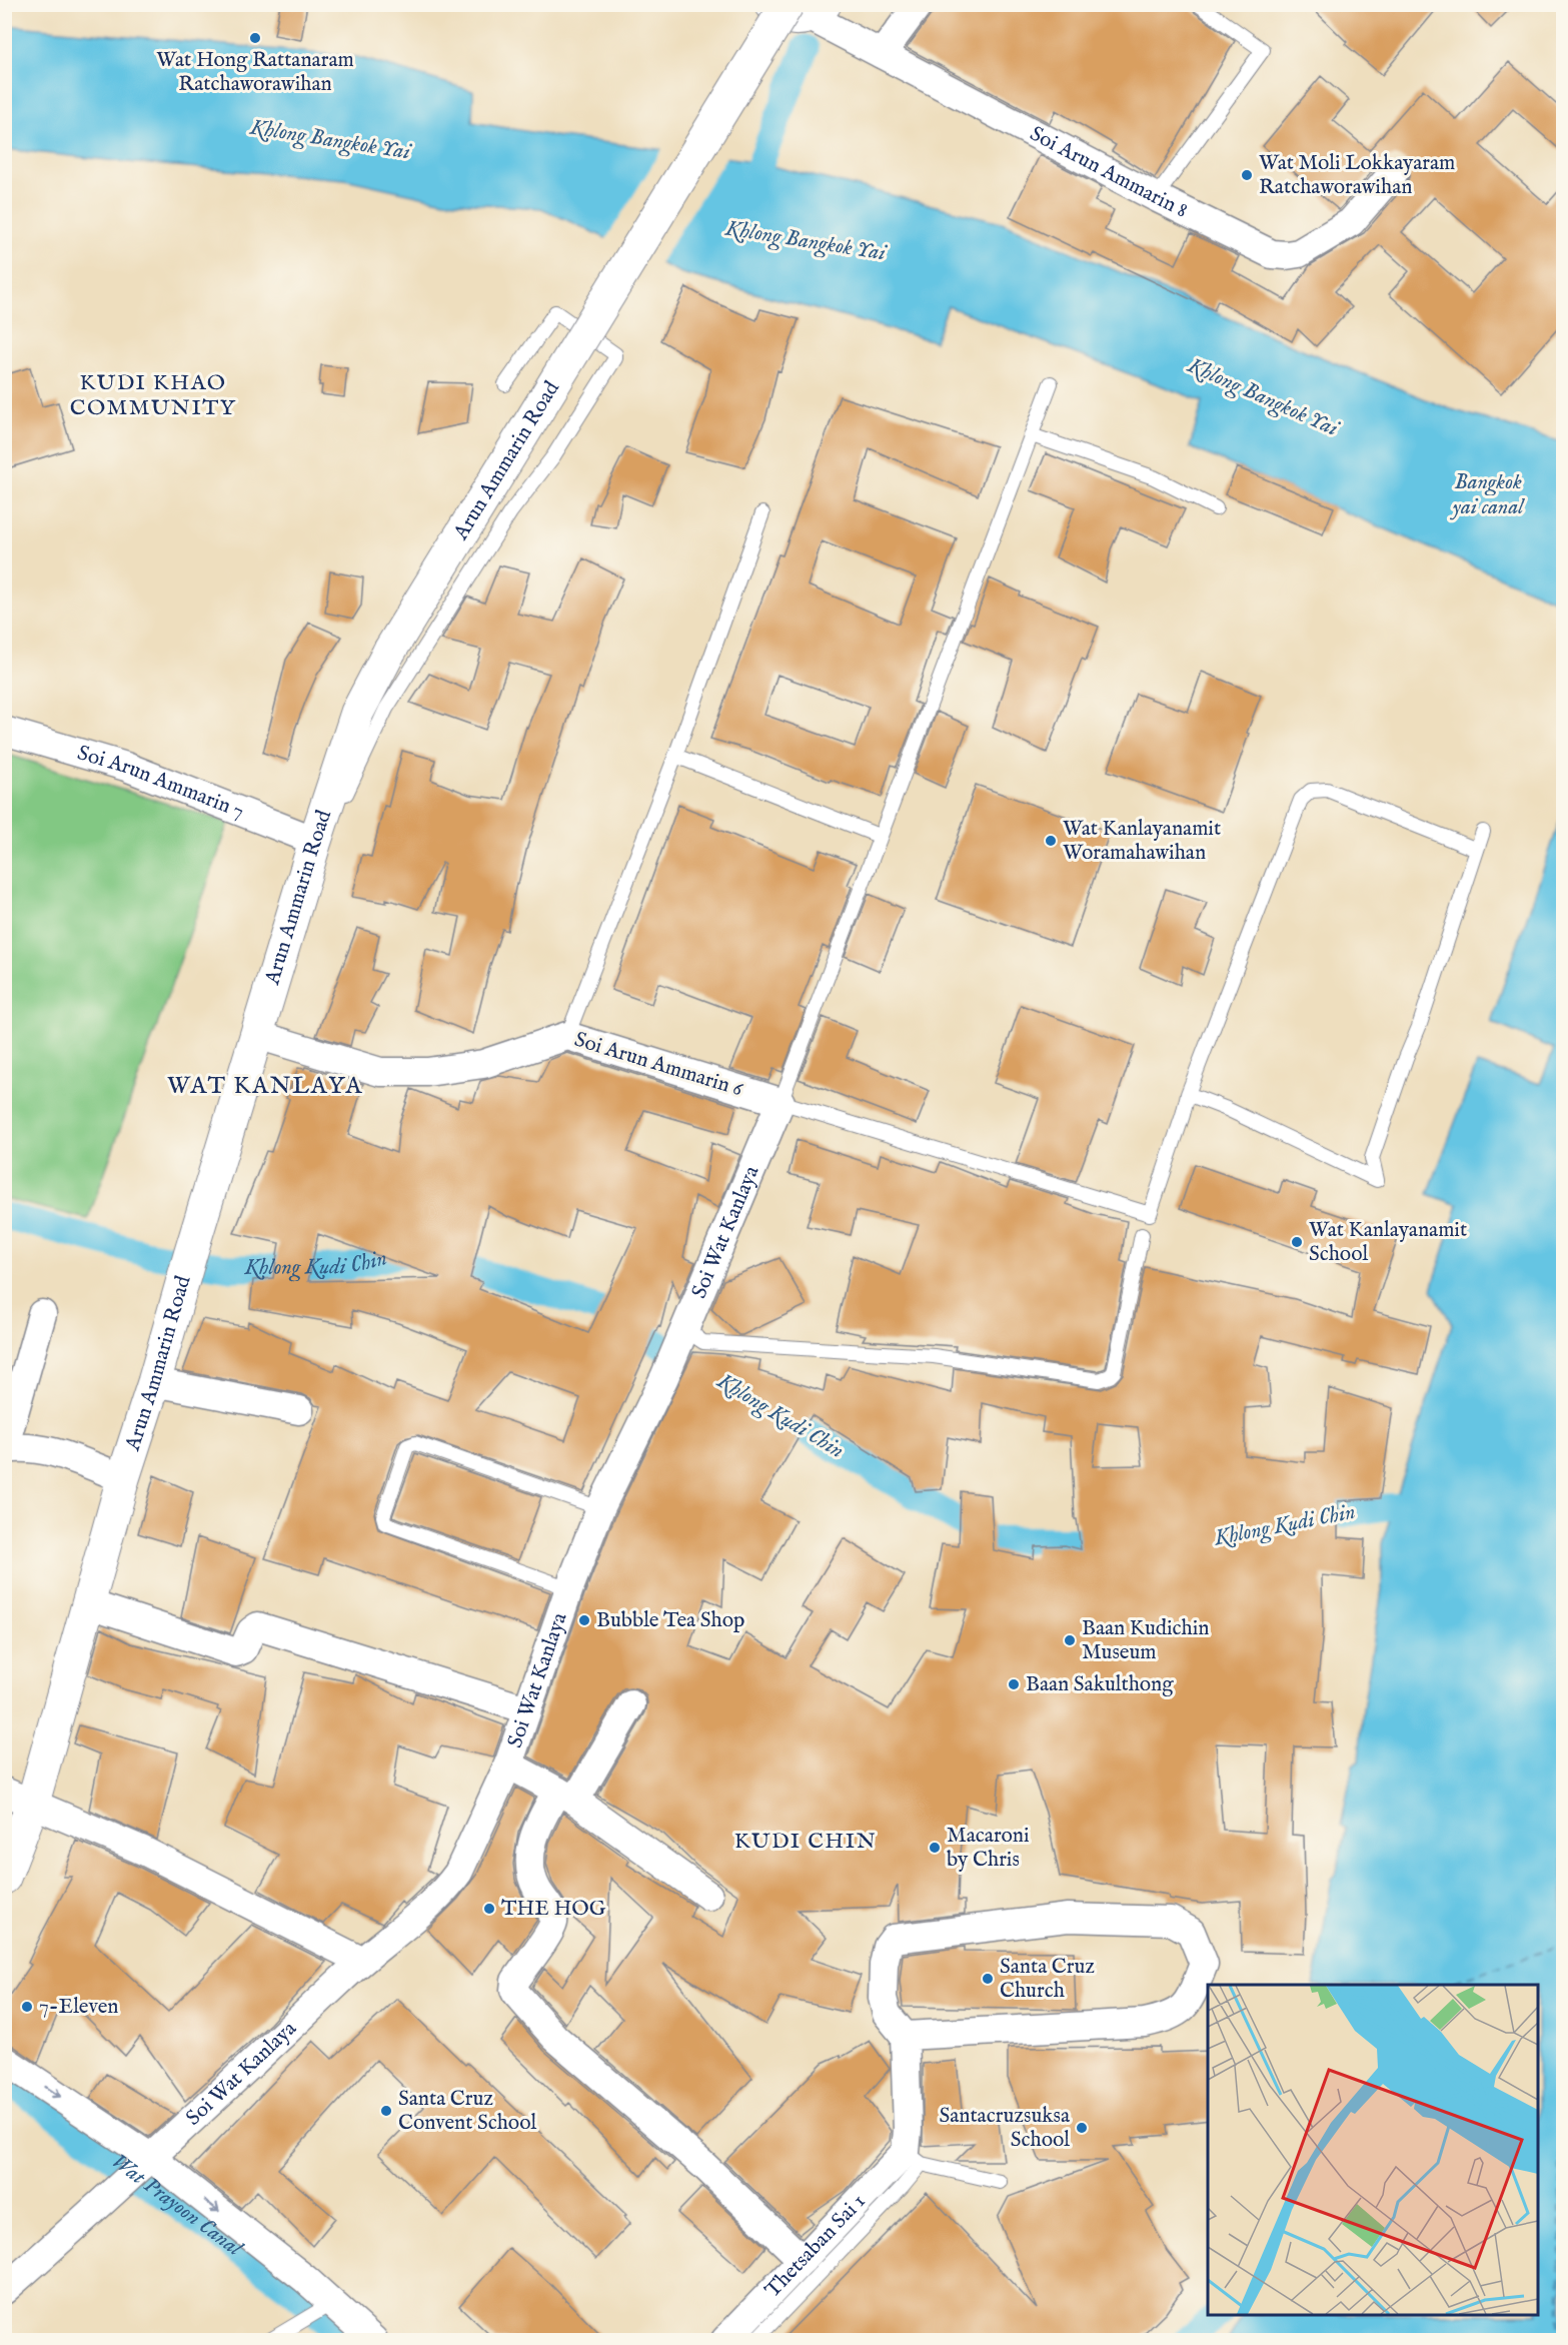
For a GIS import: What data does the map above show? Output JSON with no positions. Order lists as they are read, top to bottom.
{
  "streets": {
    "main road": ["Arun Ammarin Road"],
    "street": [
      "Soi Arun Ammarin 8",
      "Soi Arun Ammarin 7",
      "Soi Arun Ammarin 6",
      "Soi Wat Kanlaya",
      "Thetsaban Sai 1"
    ]
  },
  "crossings": [
    ["Soi Arun Ammarin 8", "Arun Ammarin Road"],
    ["Arun Ammarin Road", "Soi Arun Ammarin 7"],
    ["Arun Ammarin Road", "Soi Arun Ammarin 6"],
    ["Soi Arun Ammarin 6", "Soi Wat Kanlaya"]
  ],
  "districts": ["KUDI KHAO COMMUNITY", "WAT KANLAYA", "KUDI CHIN"],
  "water": [
    "Khlong Bangkok Yai",
    "Bangkok yai canal",
    "Khlong Kudi Chin",
    "Wat Prayoon Canal"
  ],
  "places": [
    "Wat Hong Rattanaram Ratchaworawihan",
    "Wat Moli Lokkayaram Ratchaworawihan",
    "Wat Kanlayanamit Woramahawihan",
    "Wat Kanlayanamit School",
    "Bubble Tea Shop",
    "Baan Kudichin Museum",
    "Baan Sakulthong",
    "Macaroni by Chris",
    "THE HOG",
    "Santa Cruz Church",
    "7-Eleven",
    "Santa Cruz Convent School",
    "Santacruzsuksa School"
  ]
}
